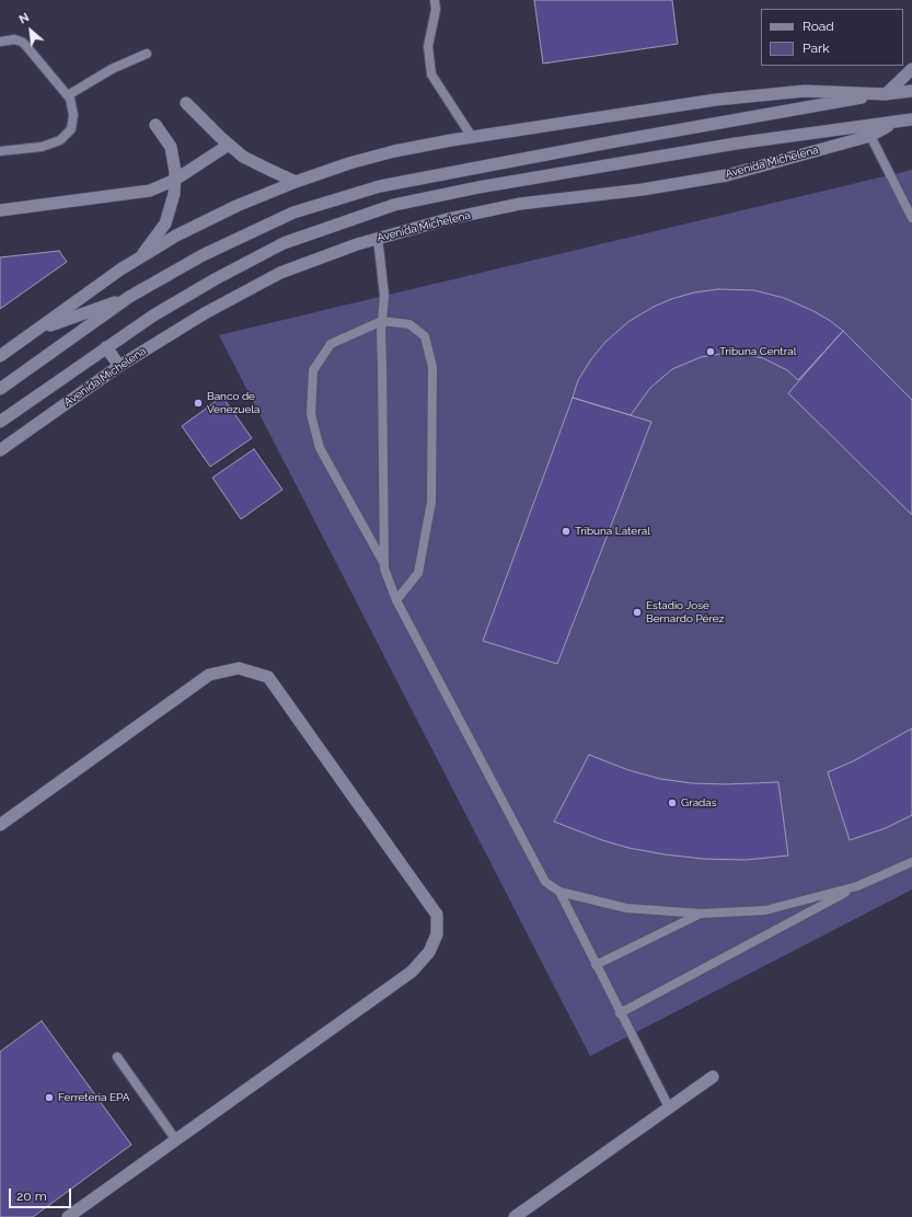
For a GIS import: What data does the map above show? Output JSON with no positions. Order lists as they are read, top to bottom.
{
  "streets": {
    "street": ["Avenida Michelena"]
  },
  "places": [
    "Tribuna Central",
    "Banco de Venezuela",
    "Tribuna Lateral",
    "Estadio José Bernardo Pérez",
    "Gradas",
    "Ferreteria EPA"
  ],
  "legend": ["Road", "Park"],
  "scale_bar": "20 m",
  "north": "top left"
}
